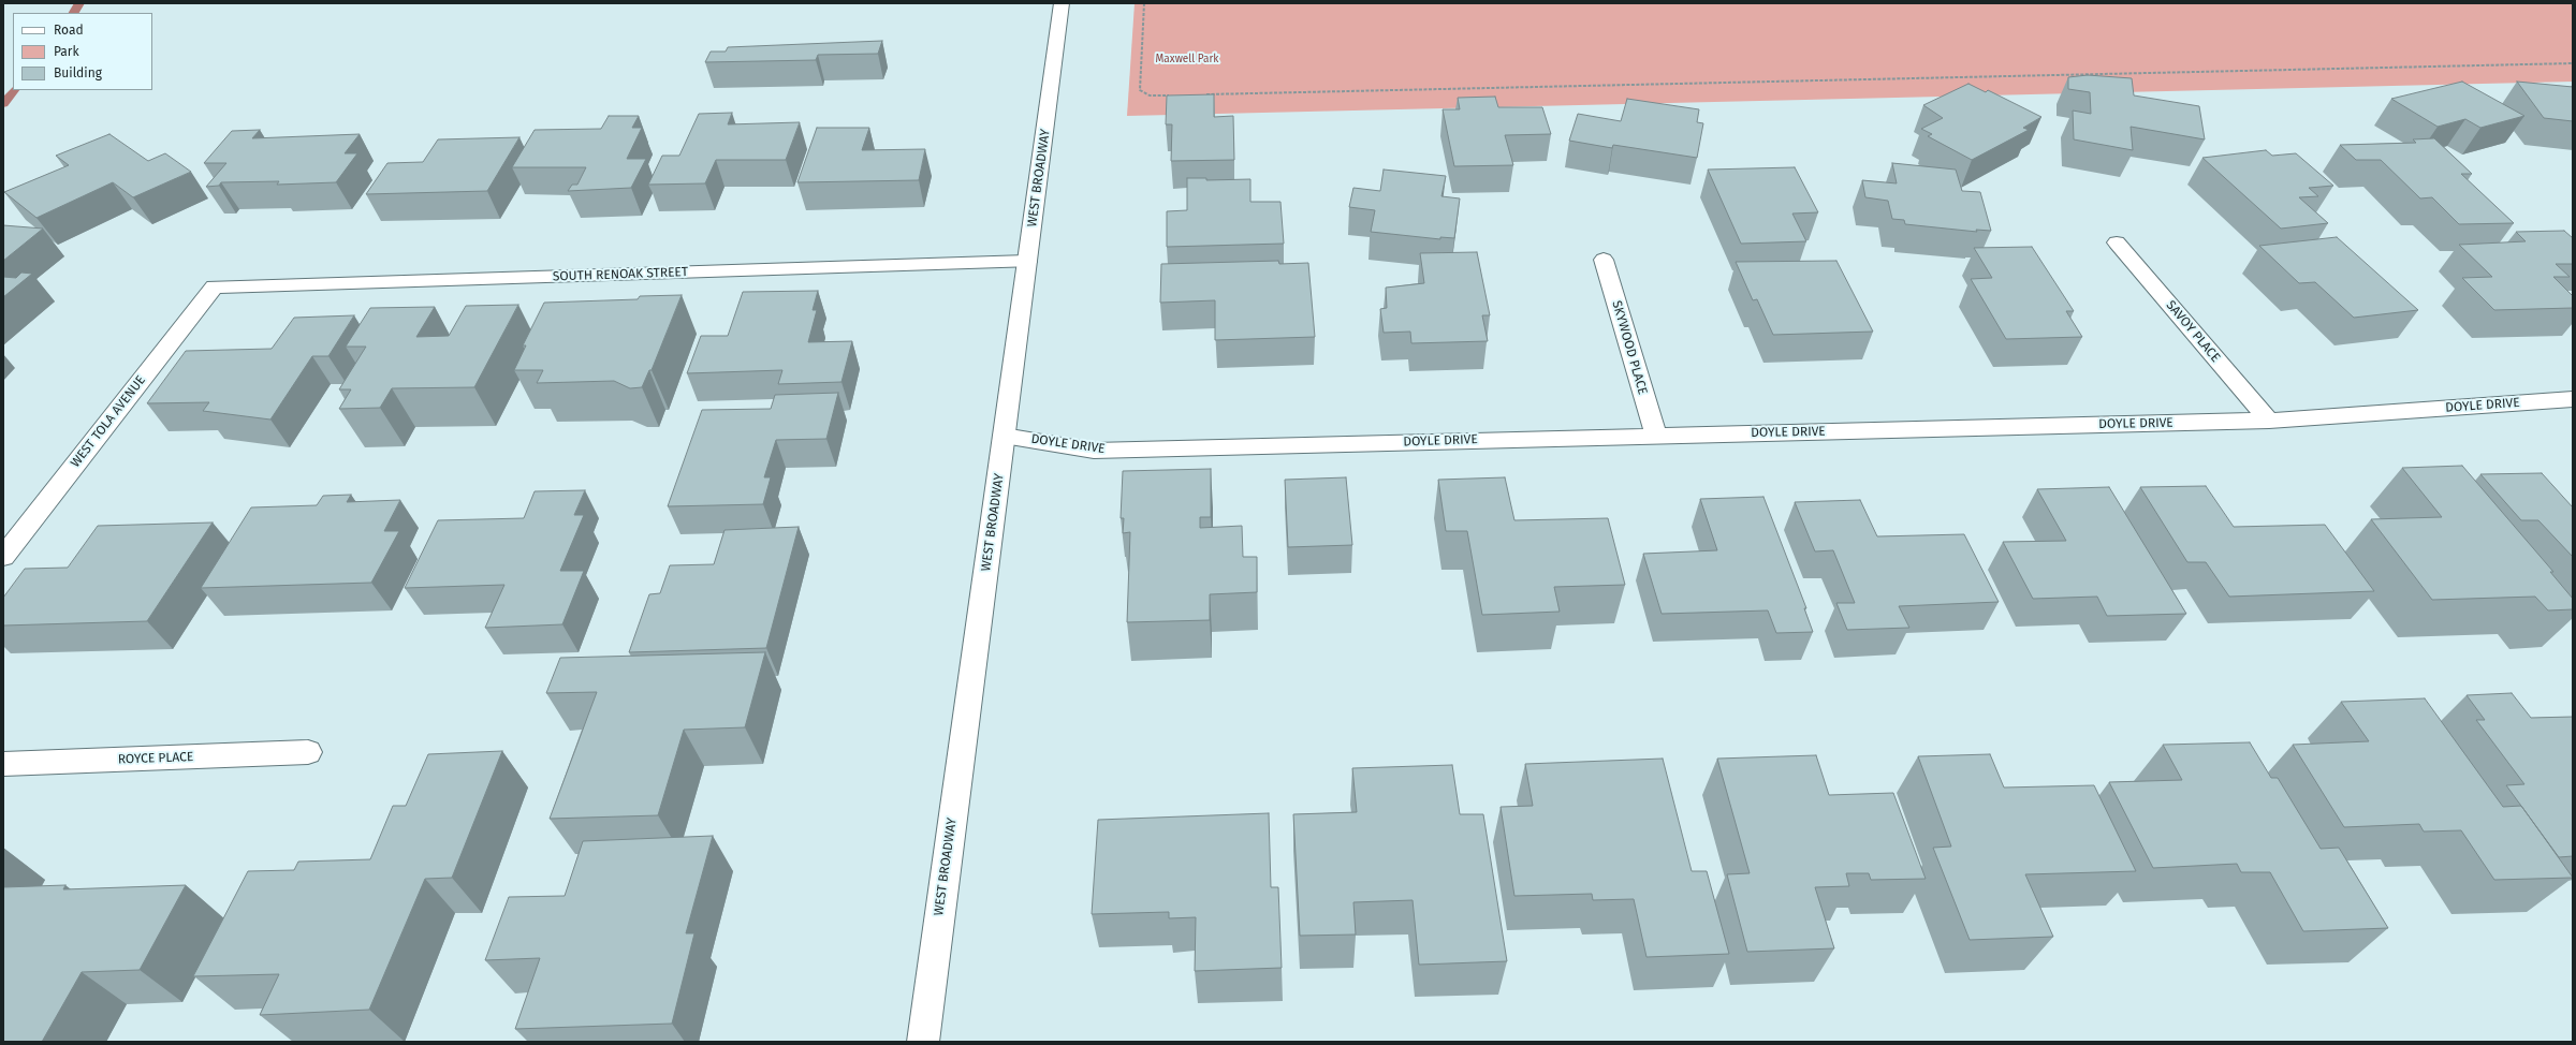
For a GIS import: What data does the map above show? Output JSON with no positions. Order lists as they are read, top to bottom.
{
  "streets": {
    "street": [
      "WEST BROADWAY",
      "SOUTH RENOAK STREET",
      "SAVOY PLACE",
      "SKYWOOD PLACE",
      "DOYLE DRIVE",
      "WEST TOLA AVENUE",
      "ROYCE PLACE"
    ]
  },
  "crossings": [
    ["WEST BROADWAY", "SOUTH RENOAK STREET"],
    ["WEST BROADWAY", "DOYLE DRIVE"],
    ["SOUTH RENOAK STREET", "WEST TOLA AVENUE"],
    ["SAVOY PLACE", "DOYLE DRIVE"],
    ["SKYWOOD PLACE", "DOYLE DRIVE"]
  ],
  "parks": ["Maxwell Park"],
  "legend": ["Road", "Park", "Building"]
}
